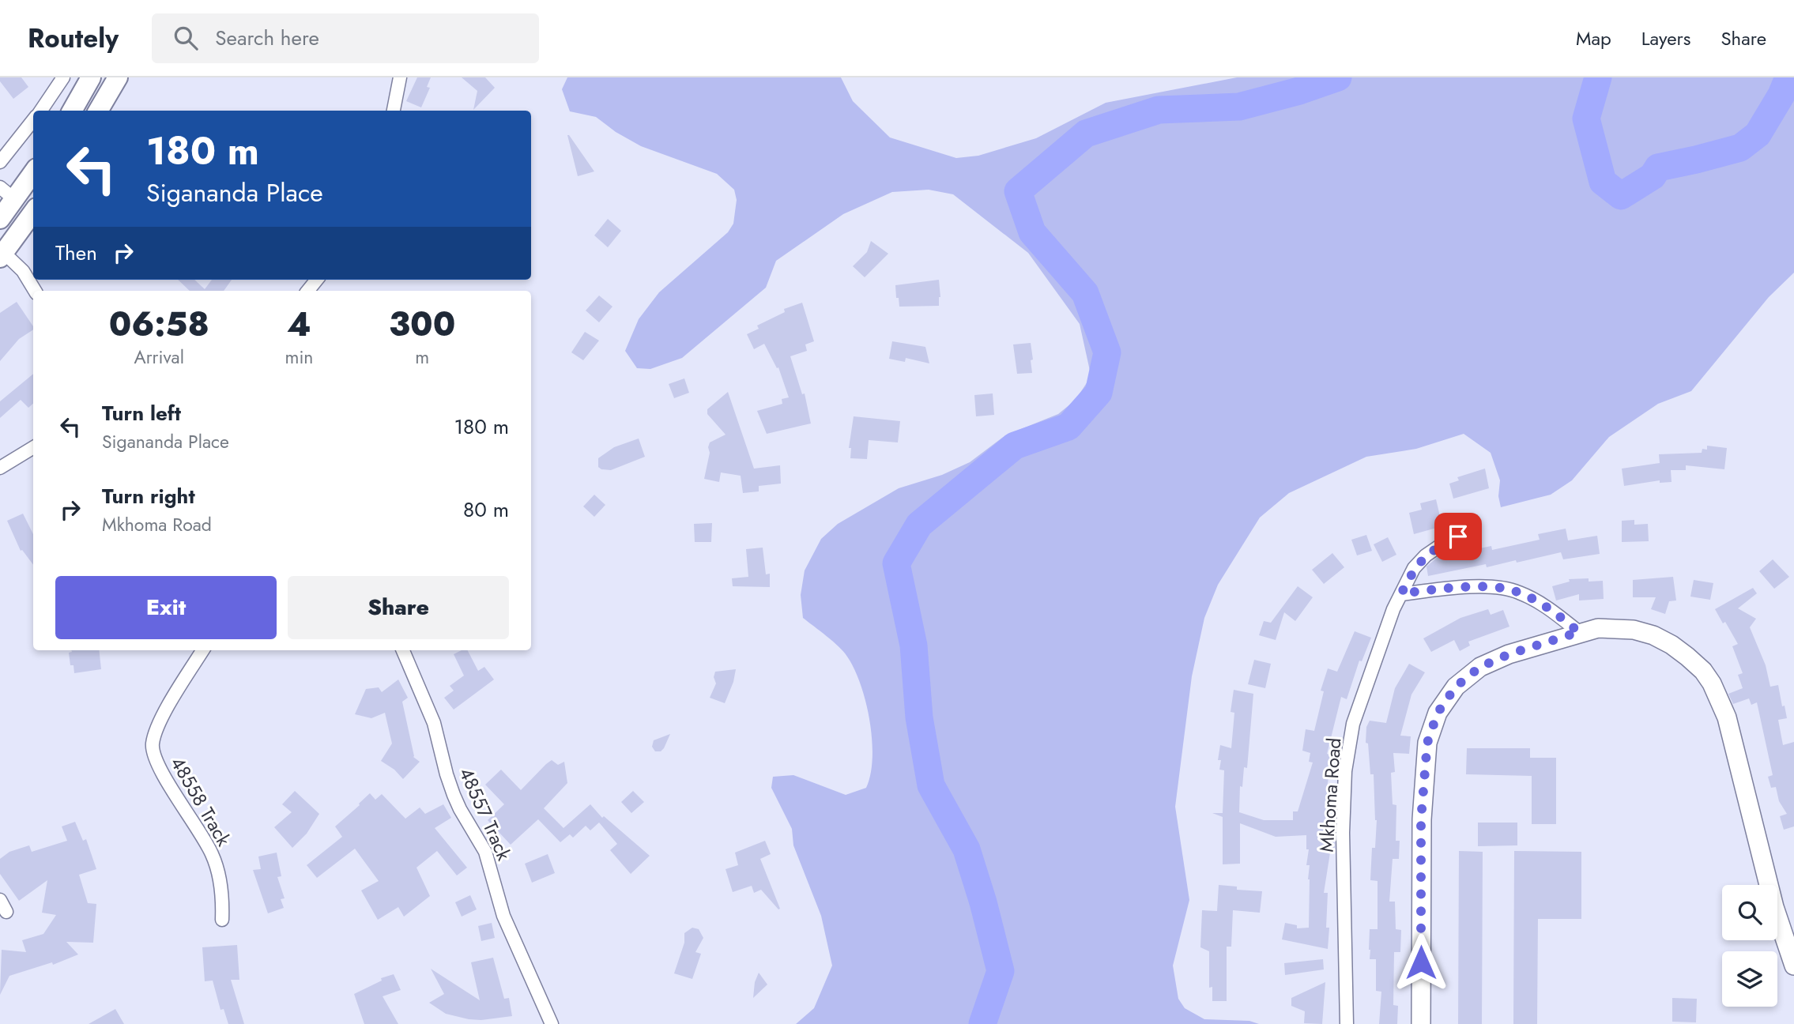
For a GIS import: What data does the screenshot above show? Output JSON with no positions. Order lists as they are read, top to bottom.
{
  "streets": {
    "street": ["Mkhoma Road", "48558 Track", "48557 Track"]
  },
  "page": {
    "header": "Routely",
    "search": "Search here",
    "nav": ["Map", "Layers", "Share"],
    "turn": ["180 m", "Sigananda Place"],
    "then": "Then",
    "eta": [
      "06:58",
      "Arrival",
      "4",
      "min",
      "300",
      "m"
    ],
    "list": [
      {
        "name": "Turn left",
        "note": "Sigananda Place",
        "value": "180 m"
      },
      {
        "name": "Turn right",
        "note": "Mkhoma Road",
        "value": "80 m"
      }
    ],
    "buttons": ["Exit", "Share"]
  }
}
